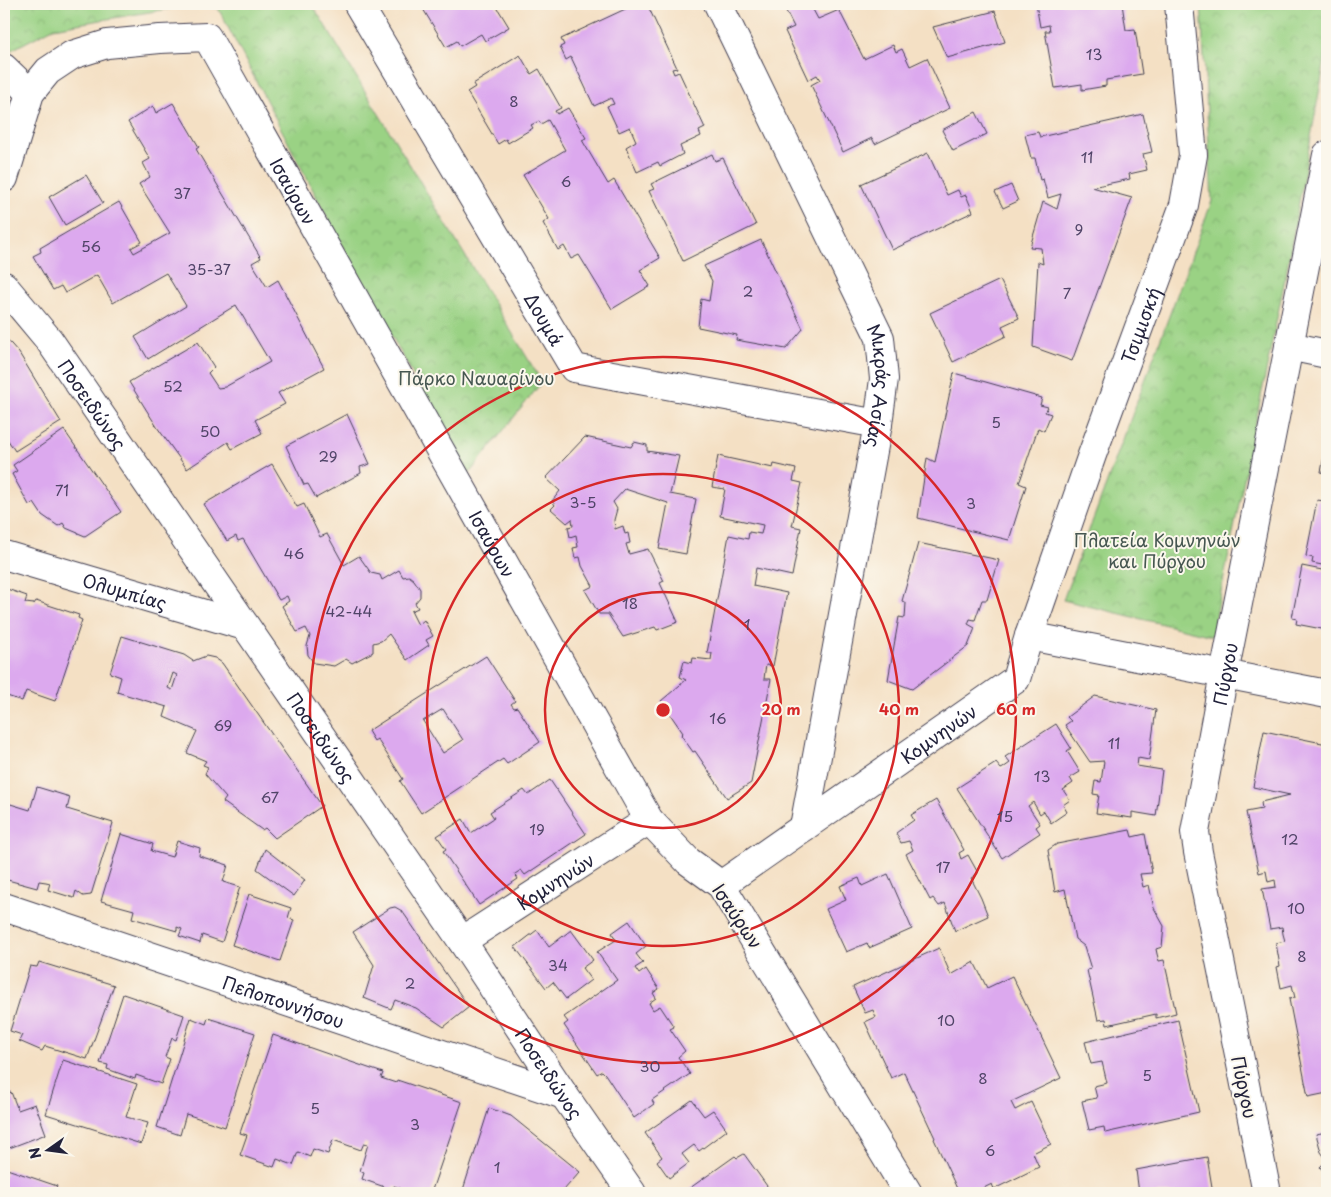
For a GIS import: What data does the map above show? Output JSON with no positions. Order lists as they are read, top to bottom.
{
  "streets": {
    "street": [
      "Ισαύρων",
      "Δουμά",
      "Τσιμισκή",
      "Μικράς Ασίας",
      "Ποσειδώνος",
      "Ολυμπίας",
      "Πύργου",
      "Κομνηνών",
      "Πελοποννήσου"
    ]
  },
  "crossings": [
    ["Ισαύρων", "Κομνηνών"],
    ["Δουμά", "Μικράς Ασίας"],
    ["Τσιμισκή", "Κομνηνών"],
    ["Μικράς Ασίας", "Κομνηνών"],
    ["Ποσειδώνος", "Ολυμπίας"],
    ["Ποσειδώνος", "Κομνηνών"],
    ["Ποσειδώνος", "Πελοποννήσου"]
  ],
  "parks": ["Πάρκο Ναυαρίνου", "Πλατεία Κομνηνών και Πύργου"],
  "house_numbers": [
    "13",
    "8",
    "11",
    "6",
    "37",
    "9",
    "56",
    "35-37",
    "2",
    "7",
    "52",
    "5",
    "50",
    "29",
    "71",
    "3-5",
    "3",
    "46",
    "18",
    "42-44",
    "1",
    "16",
    "69",
    "11",
    "13",
    "67",
    "15",
    "19",
    "12",
    "17",
    "10",
    "8",
    "34",
    "2",
    "10",
    "30",
    "5",
    "8",
    "5",
    "3",
    "6",
    "1"
  ],
  "north": "left",
  "rings": ["20 m", "40 m", "60 m"]
}
